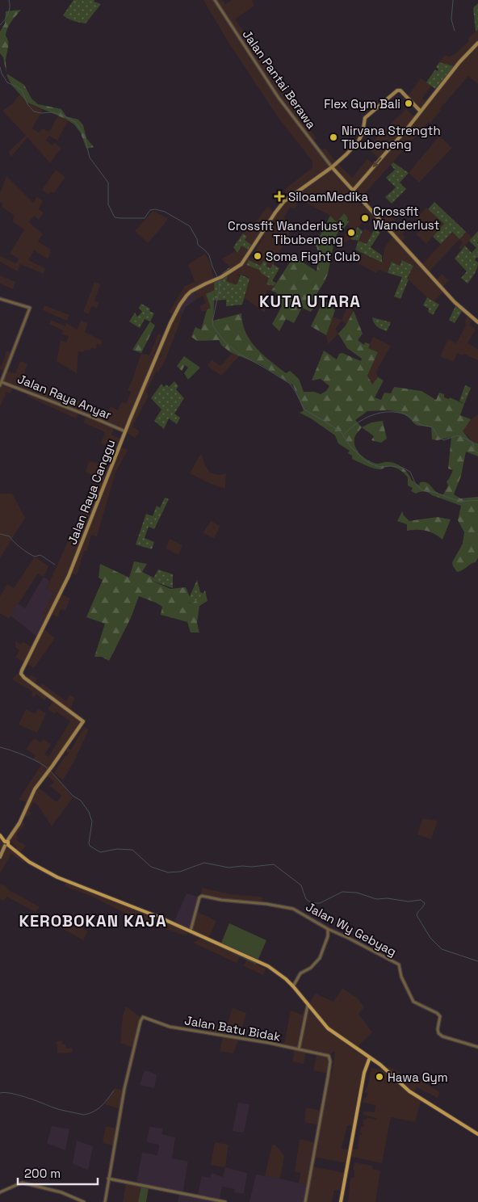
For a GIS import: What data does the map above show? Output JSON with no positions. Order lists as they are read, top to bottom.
{
  "streets": {
    "main road": ["Jalan Raya Canggu"],
    "street": [
      "Jalan Pantai Berawa",
      "Jalan Raya Anyar",
      "Jalan Wy Gebyag",
      "Jalan Batu Bidak"
    ]
  },
  "crossings": [
    ["Jalan Pantai Berawa", "Jalan Raya Canggu"],
    ["Jalan Raya Anyar", "Jalan Raya Canggu"]
  ],
  "districts": ["KUTA UTARA", "KEROBOKAN KAJA"],
  "places": {
    "other": [
      "Flex Gym Bali",
      "Nirvana Strength Tibubeneng",
      "Crossfit Wanderlust",
      "Crossfit Wanderlust Tibubeneng",
      "Soma Fight Club",
      "Hawa Gym"
    ],
    "health": ["SiloamMedika"]
  },
  "scale_bar": "200 m"
}
